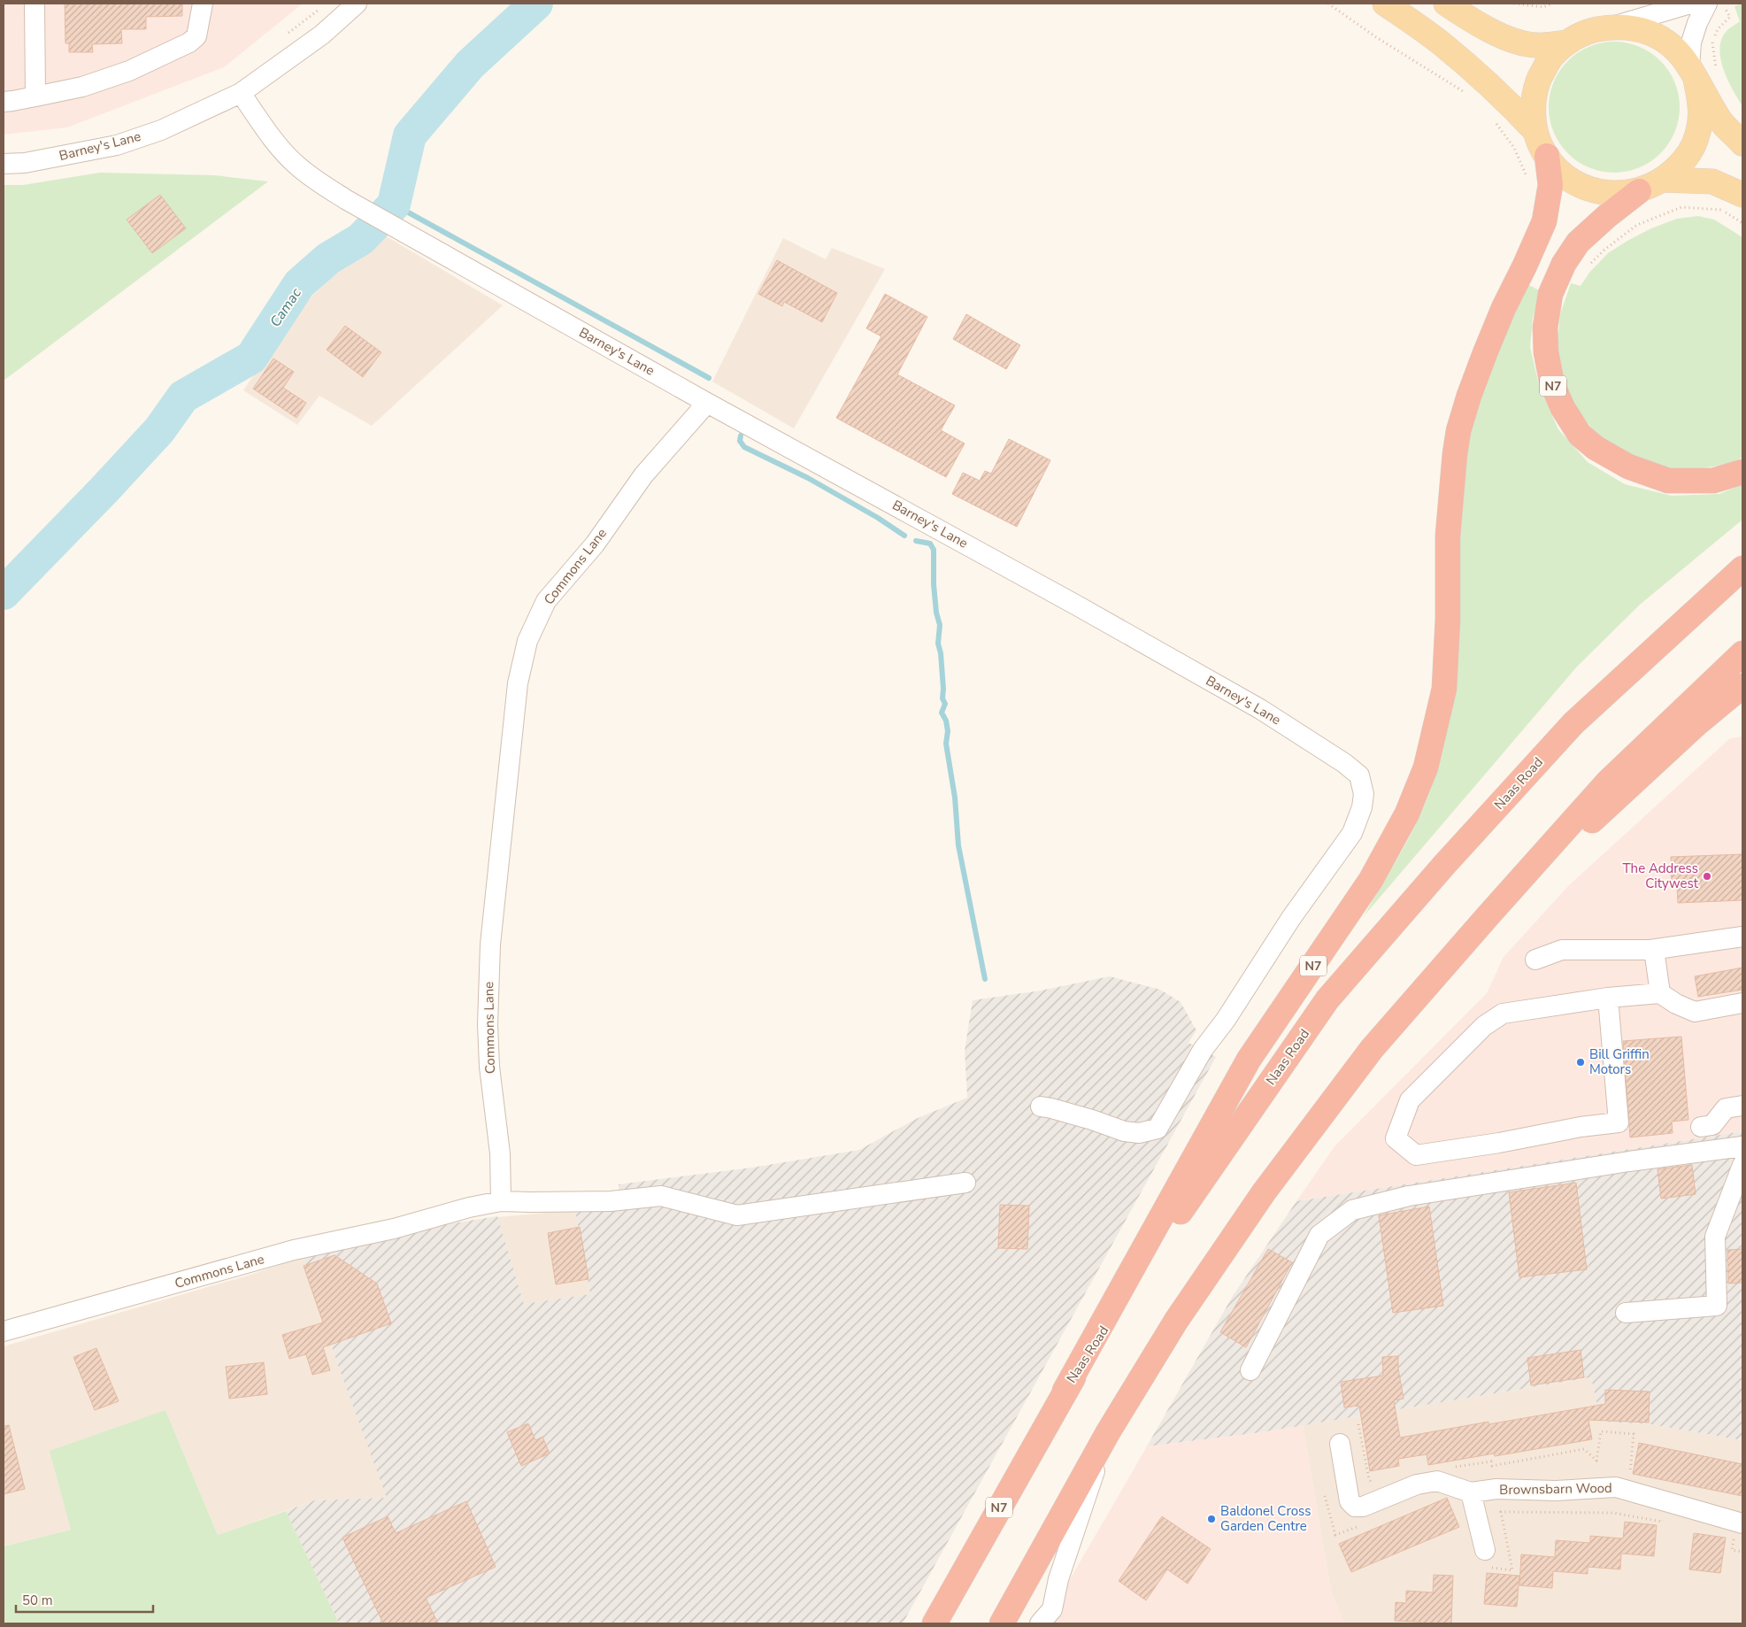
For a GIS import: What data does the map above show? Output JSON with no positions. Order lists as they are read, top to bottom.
{
  "streets": {
    "highway": ["N7", "Naas Road"],
    "street": ["Barney's Lane", "Commons Lane", "Brownsbarn Wood"]
  },
  "crossings": [
    ["Barney's Lane", "Commons Lane"],
    ["N7", "Naas Road"]
  ],
  "water": ["Camac"],
  "places": ["The Address Citywest", "Bill Griffin Motors", "Baldonel Cross Garden Centre"],
  "scale_bar": "50 m"
}
